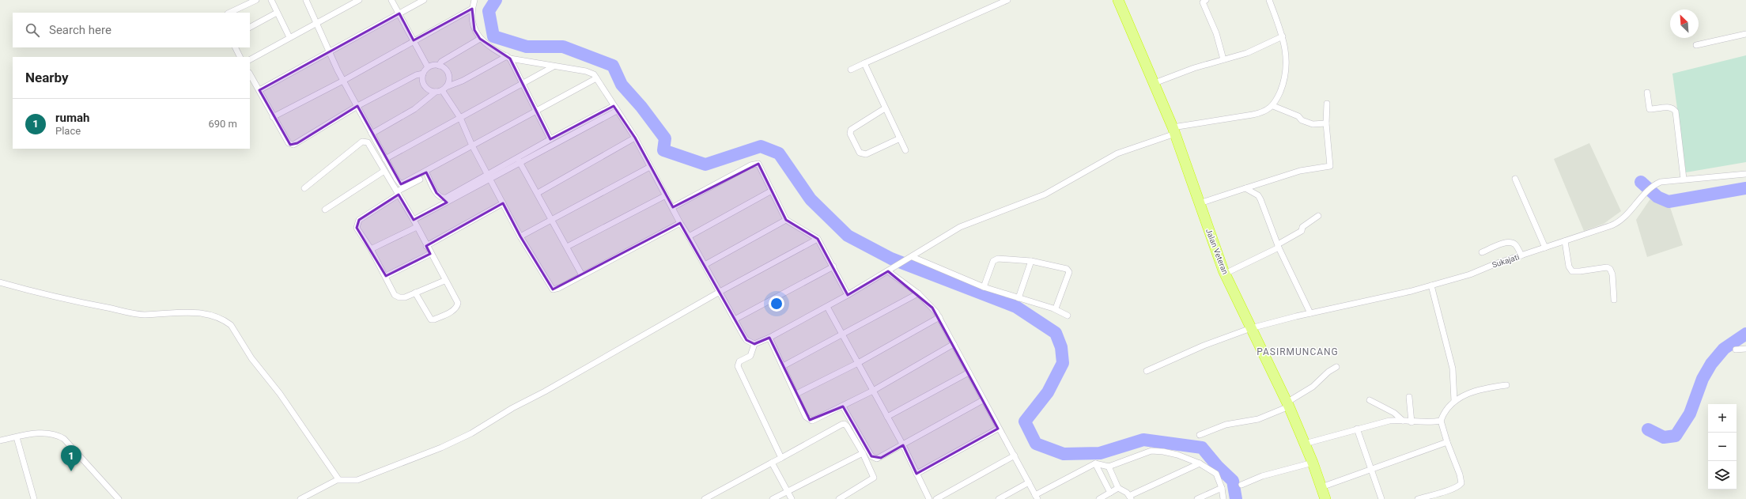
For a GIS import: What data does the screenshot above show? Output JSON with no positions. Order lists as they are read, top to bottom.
{
  "streets": {
    "highway": ["Jalan Veteran"],
    "street": ["Sukajati"]
  },
  "crossings": [
    ["Jalan Veteran", "Sukajati"]
  ],
  "districts": ["PASIRMUNCANG"],
  "north": "top left",
  "page": {
    "search": "Search here",
    "heading": "Nearby",
    "list": [
      {
        "mark": "1",
        "name": "rumah",
        "note": "Place",
        "value": "690 m"
      }
    ],
    "map_buttons": ["+", "−"],
    "pins": "1"
  }
}
